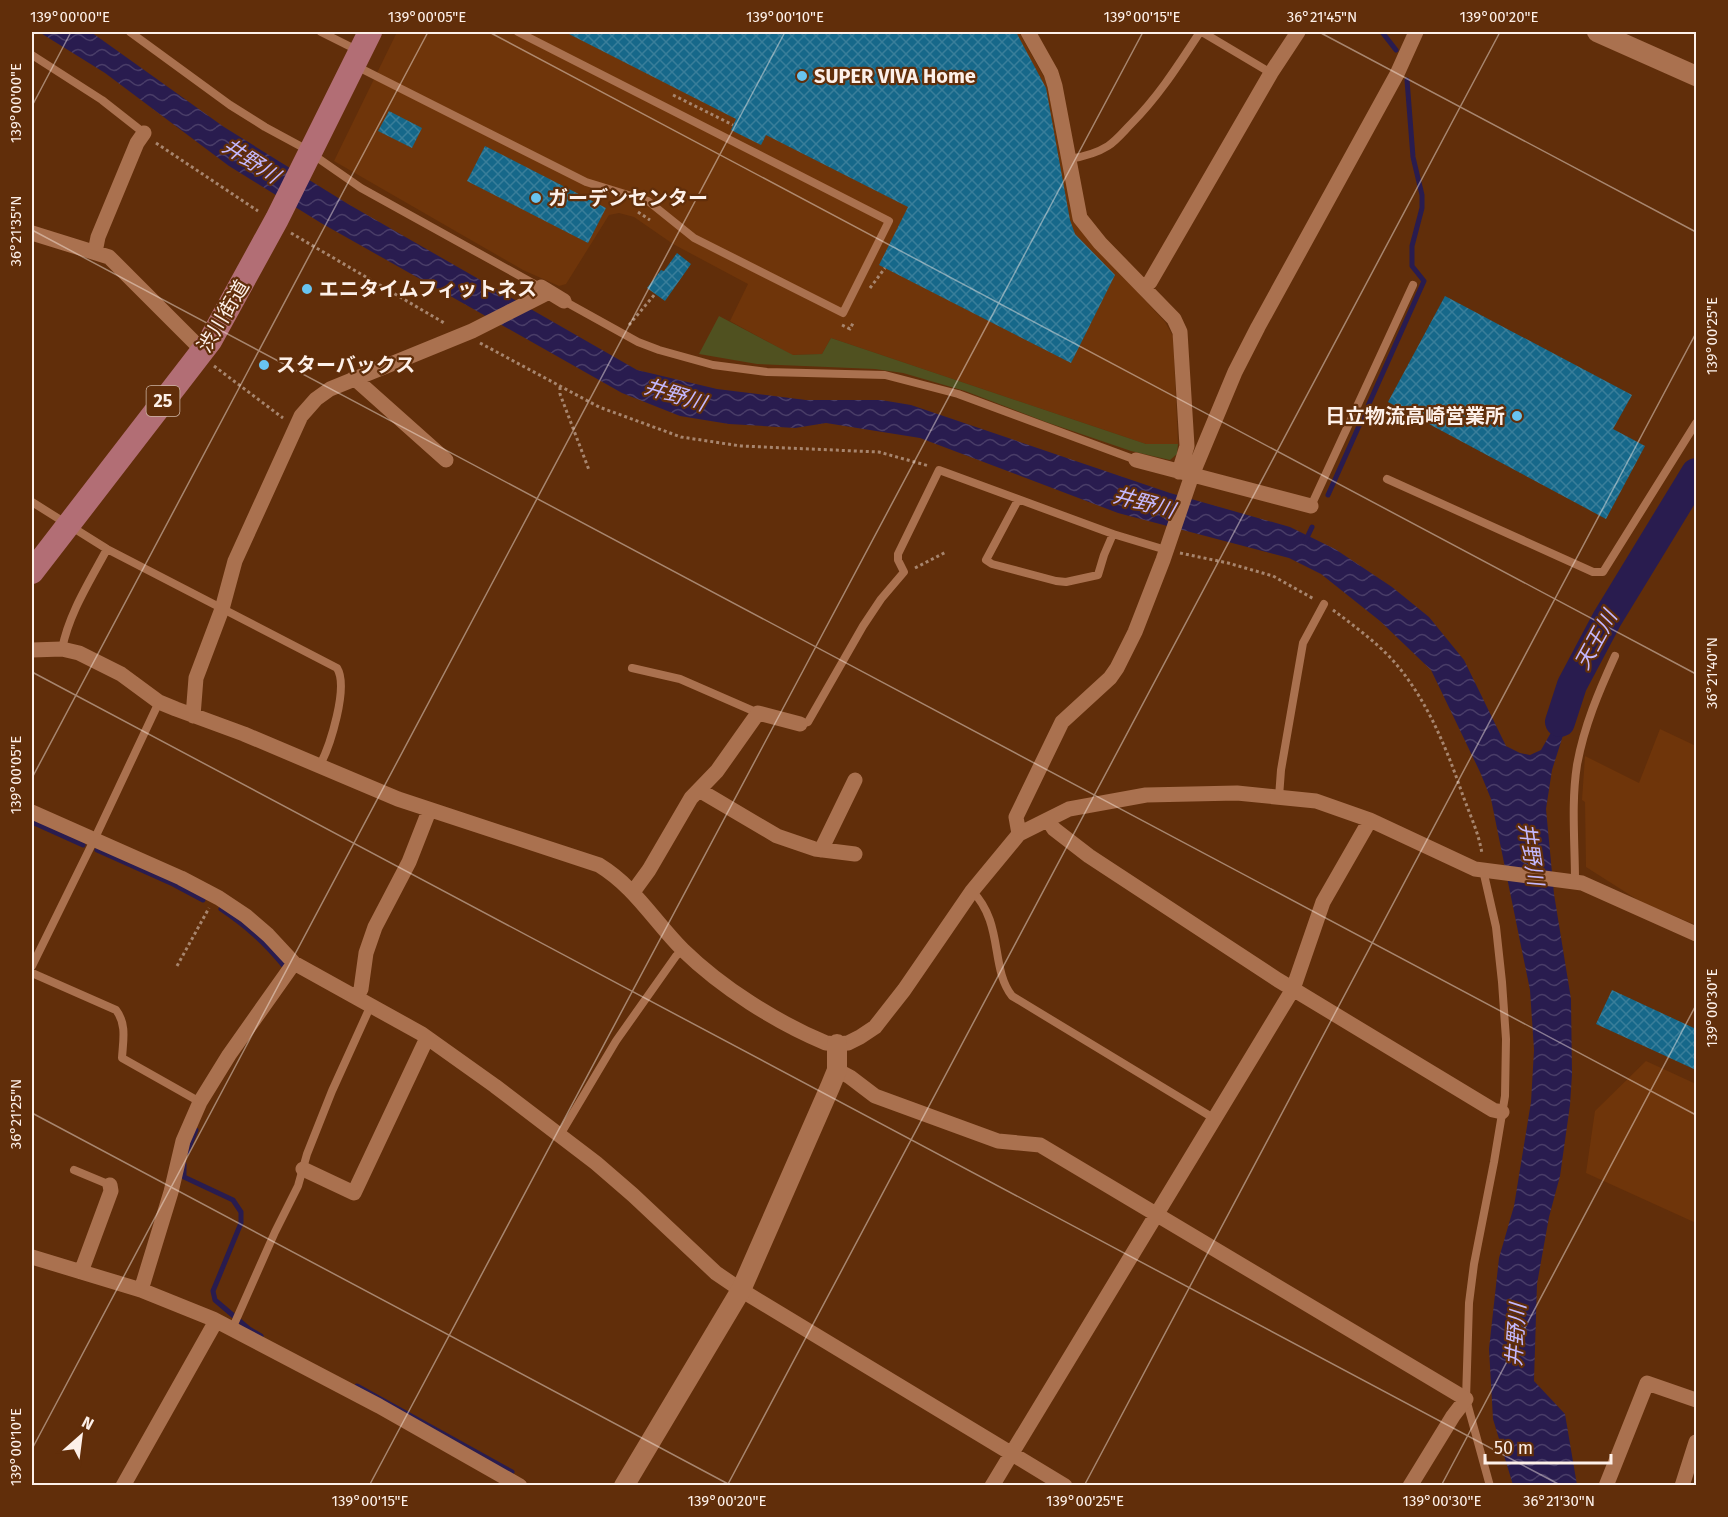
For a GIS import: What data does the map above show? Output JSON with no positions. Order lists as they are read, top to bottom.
{
  "streets": {
    "main road": ["渋川街道", "25"]
  },
  "water": ["井野川", "天王川"],
  "places": [
    "SUPER VIVA Home",
    "ガーデンセンター",
    "エニタイムフィットネス",
    "スターバックス",
    "日立物流高崎営業所"
  ],
  "scale_bar": "50 m",
  "north": "top right",
  "coordinates": [
    "139°00'00\"E",
    "139°00'05\"E",
    "139°00'10\"E",
    "139°00'15\"E",
    "36°21'45\"N",
    "139°00'20\"E",
    "36°21'35\"N",
    "139°00'25\"E",
    "36°21'40\"N",
    "139°00'30\"E",
    "36°21'25\"N",
    "36°21'30\"N"
  ]
}
